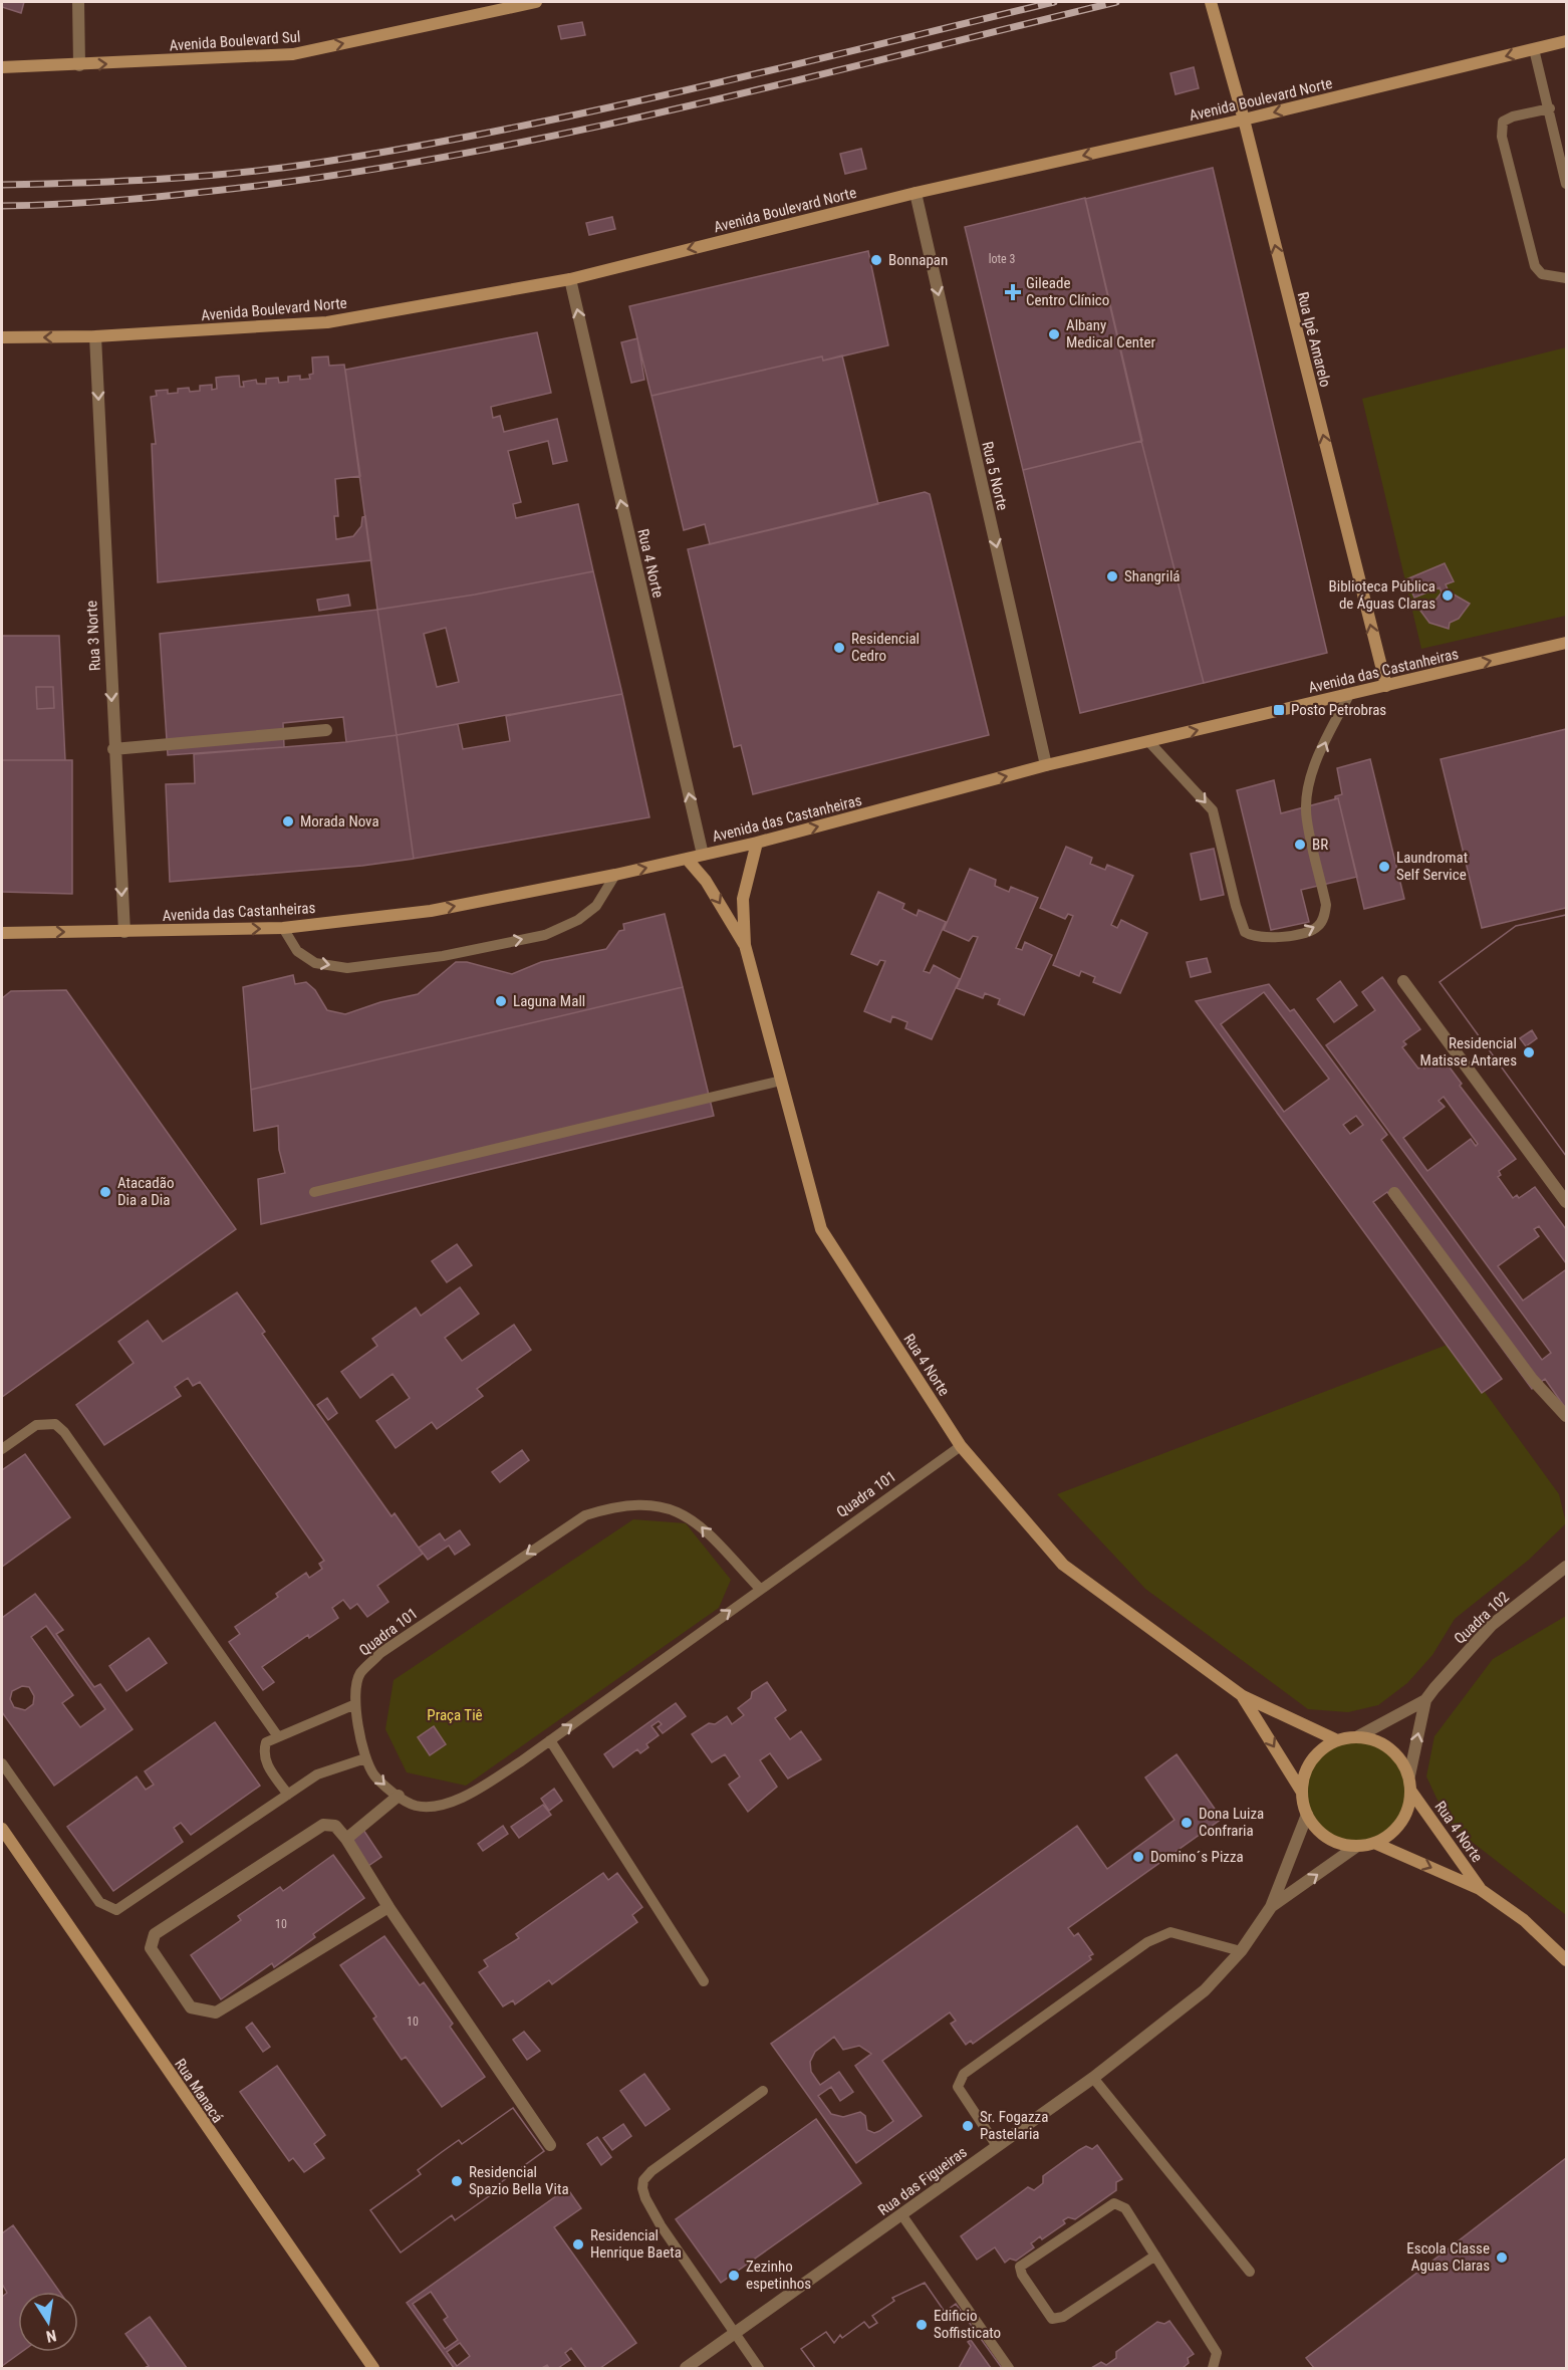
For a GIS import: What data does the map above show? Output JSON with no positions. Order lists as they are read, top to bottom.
{
  "streets": {
    "street": [
      "Avenida Boulevard Sul",
      "Avenida Boulevard Norte",
      "Rua Ipê Amarelo",
      "Rua 5 Norte",
      "Rua 4 Norte",
      "Rua 3 Norte",
      "Avenida das Castanheiras",
      "Quadra 102",
      "Rua Manacá",
      "Rua das Figueiras"
    ],
    "lane": ["Quadra 101"]
  },
  "crossings": [
    ["Avenida Boulevard Norte", "Rua Ipê Amarelo"],
    ["Avenida Boulevard Norte", "Rua 5 Norte"],
    ["Avenida Boulevard Norte", "Rua 4 Norte"],
    ["Avenida Boulevard Norte", "Rua 3 Norte"],
    ["Rua Ipê Amarelo", "Avenida das Castanheiras"],
    ["Rua 5 Norte", "Avenida das Castanheiras"],
    ["Rua 4 Norte", "Avenida das Castanheiras"],
    ["Rua 4 Norte", "Quadra 101"],
    ["Rua 4 Norte", "Quadra 102"],
    ["Rua 4 Norte", "Rua das Figueiras"],
    ["Rua 3 Norte", "Avenida das Castanheiras"],
    ["Quadra 102", "Rua das Figueiras"]
  ],
  "one_way": [
    "Avenida Boulevard Sul",
    "Avenida Boulevard Norte",
    "Rua Ipê Amarelo",
    "Rua 5 Norte",
    "Rua 3 Norte",
    "Avenida das Castanheiras"
  ],
  "parks": ["Praça Tiê"],
  "places": {
    "other": [
      "Bonnapan",
      "Albany Medical Center",
      "Shangrilá",
      "Biblioteca Pública de Águas Claras",
      "Residencial Cedro",
      "Morada Nova",
      "BR",
      "Laundromat Self Service",
      "Laguna Mall",
      "Residencial Matisse Antares",
      "Atacadão Dia a Dia",
      "Dona Luiza Confraria",
      "Domino´s Pizza",
      "Sr. Fogazza Pastelaria",
      "Residencial Spazio Bella Vita",
      "Residencial Henrique Baeta",
      "Escola Classe Aguas Claras",
      "Zezinho espetinhos",
      "Edificio Soffisticato"
    ],
    "health": ["Gileade Centro Clínico"],
    "transit": ["Posto Petrobras"]
  },
  "house_numbers": ["lote 3", "10", "10"],
  "north": "bottom"
}
